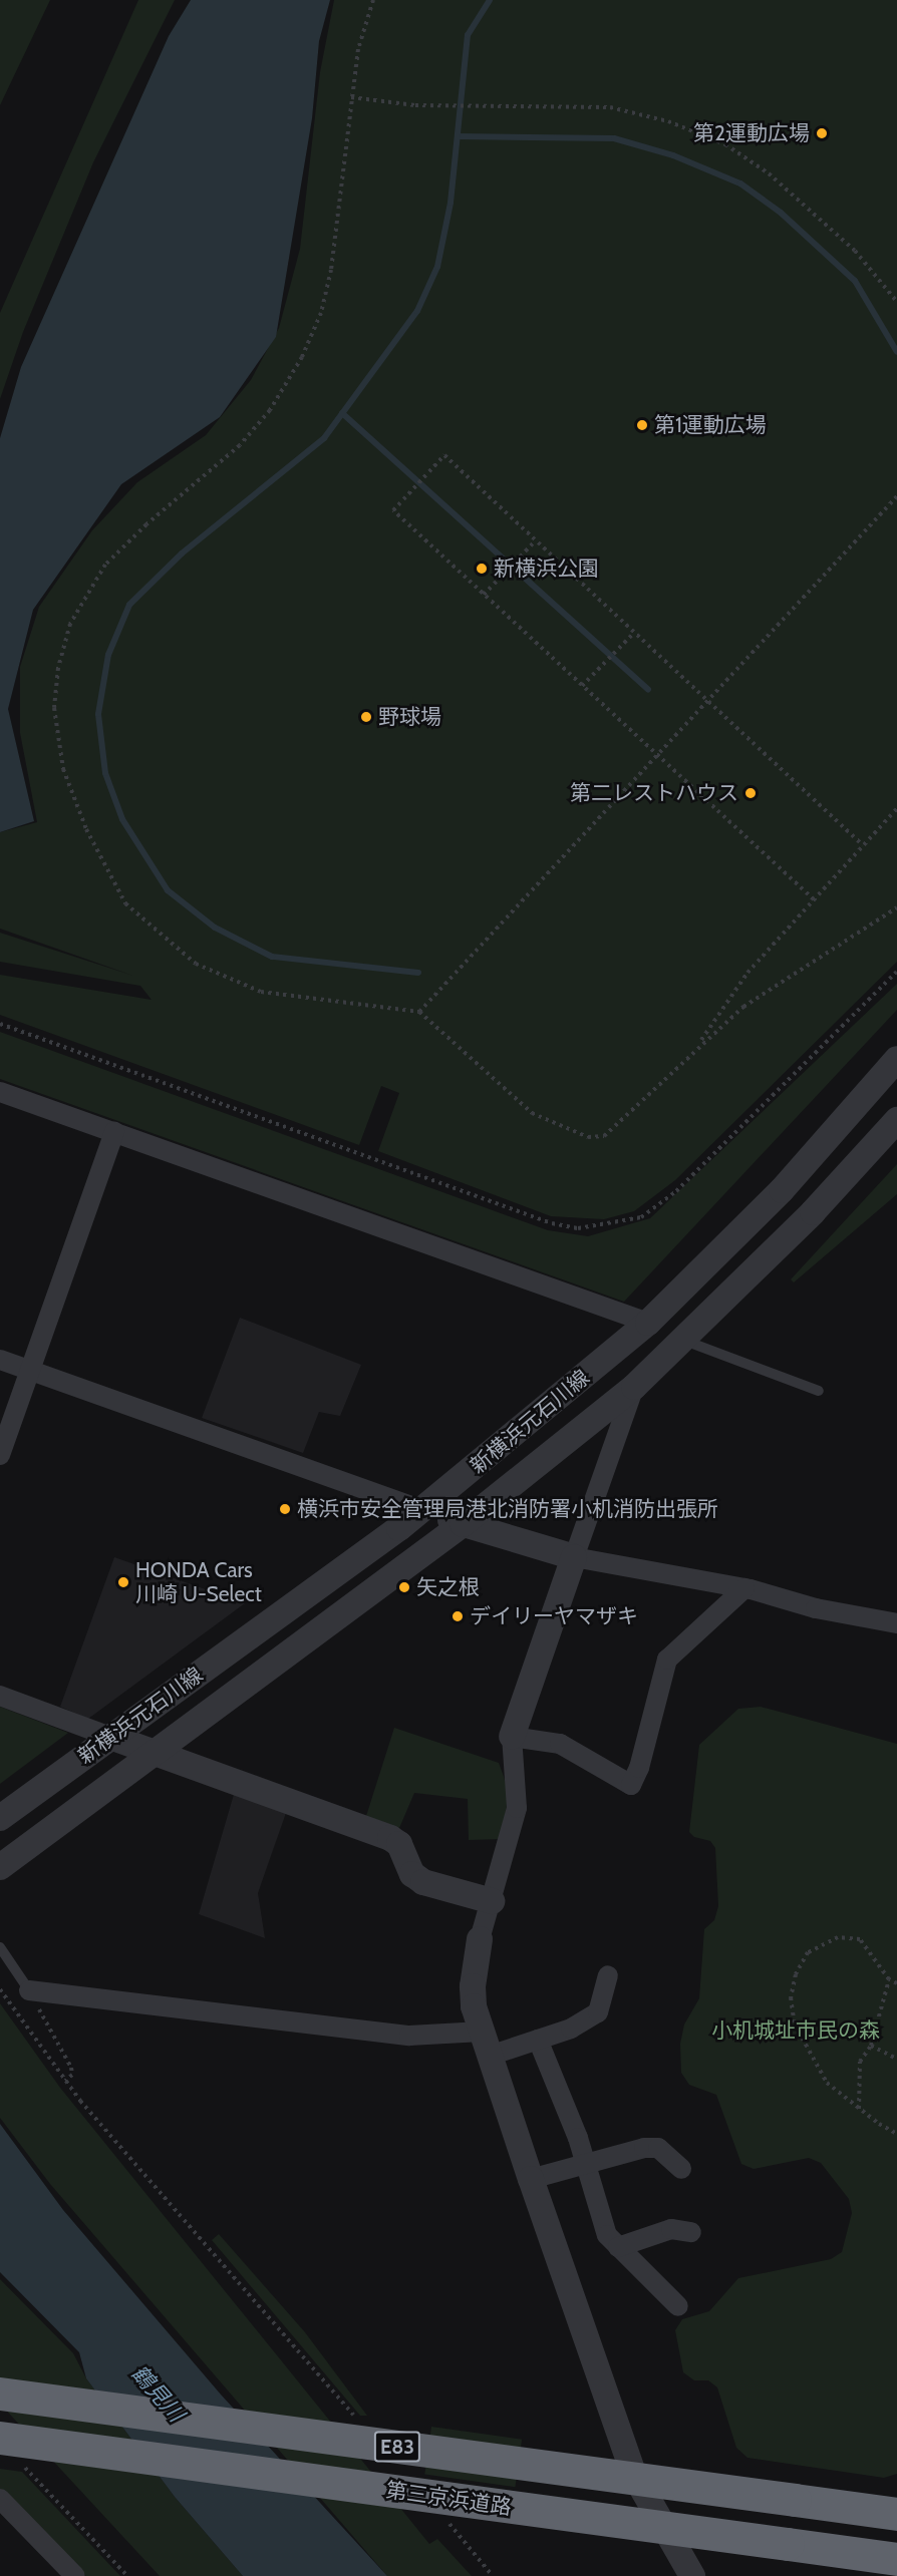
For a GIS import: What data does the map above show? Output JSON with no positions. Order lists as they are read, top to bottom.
{
  "streets": {
    "highway": ["E83", "第三京浜道路"],
    "street": ["新横浜元石川線"]
  },
  "water": ["鶴見川"],
  "parks": ["小机城址市民の森"],
  "places": [
    "第2運動広場",
    "第1運動広場",
    "新横浜公園",
    "野球場",
    "第二レストハウス",
    "横浜市安全管理局港北消防署小机消防出張所",
    "HONDA Cars 川崎 U-Select",
    "矢之根",
    "デイリーヤマザキ"
  ]
}
